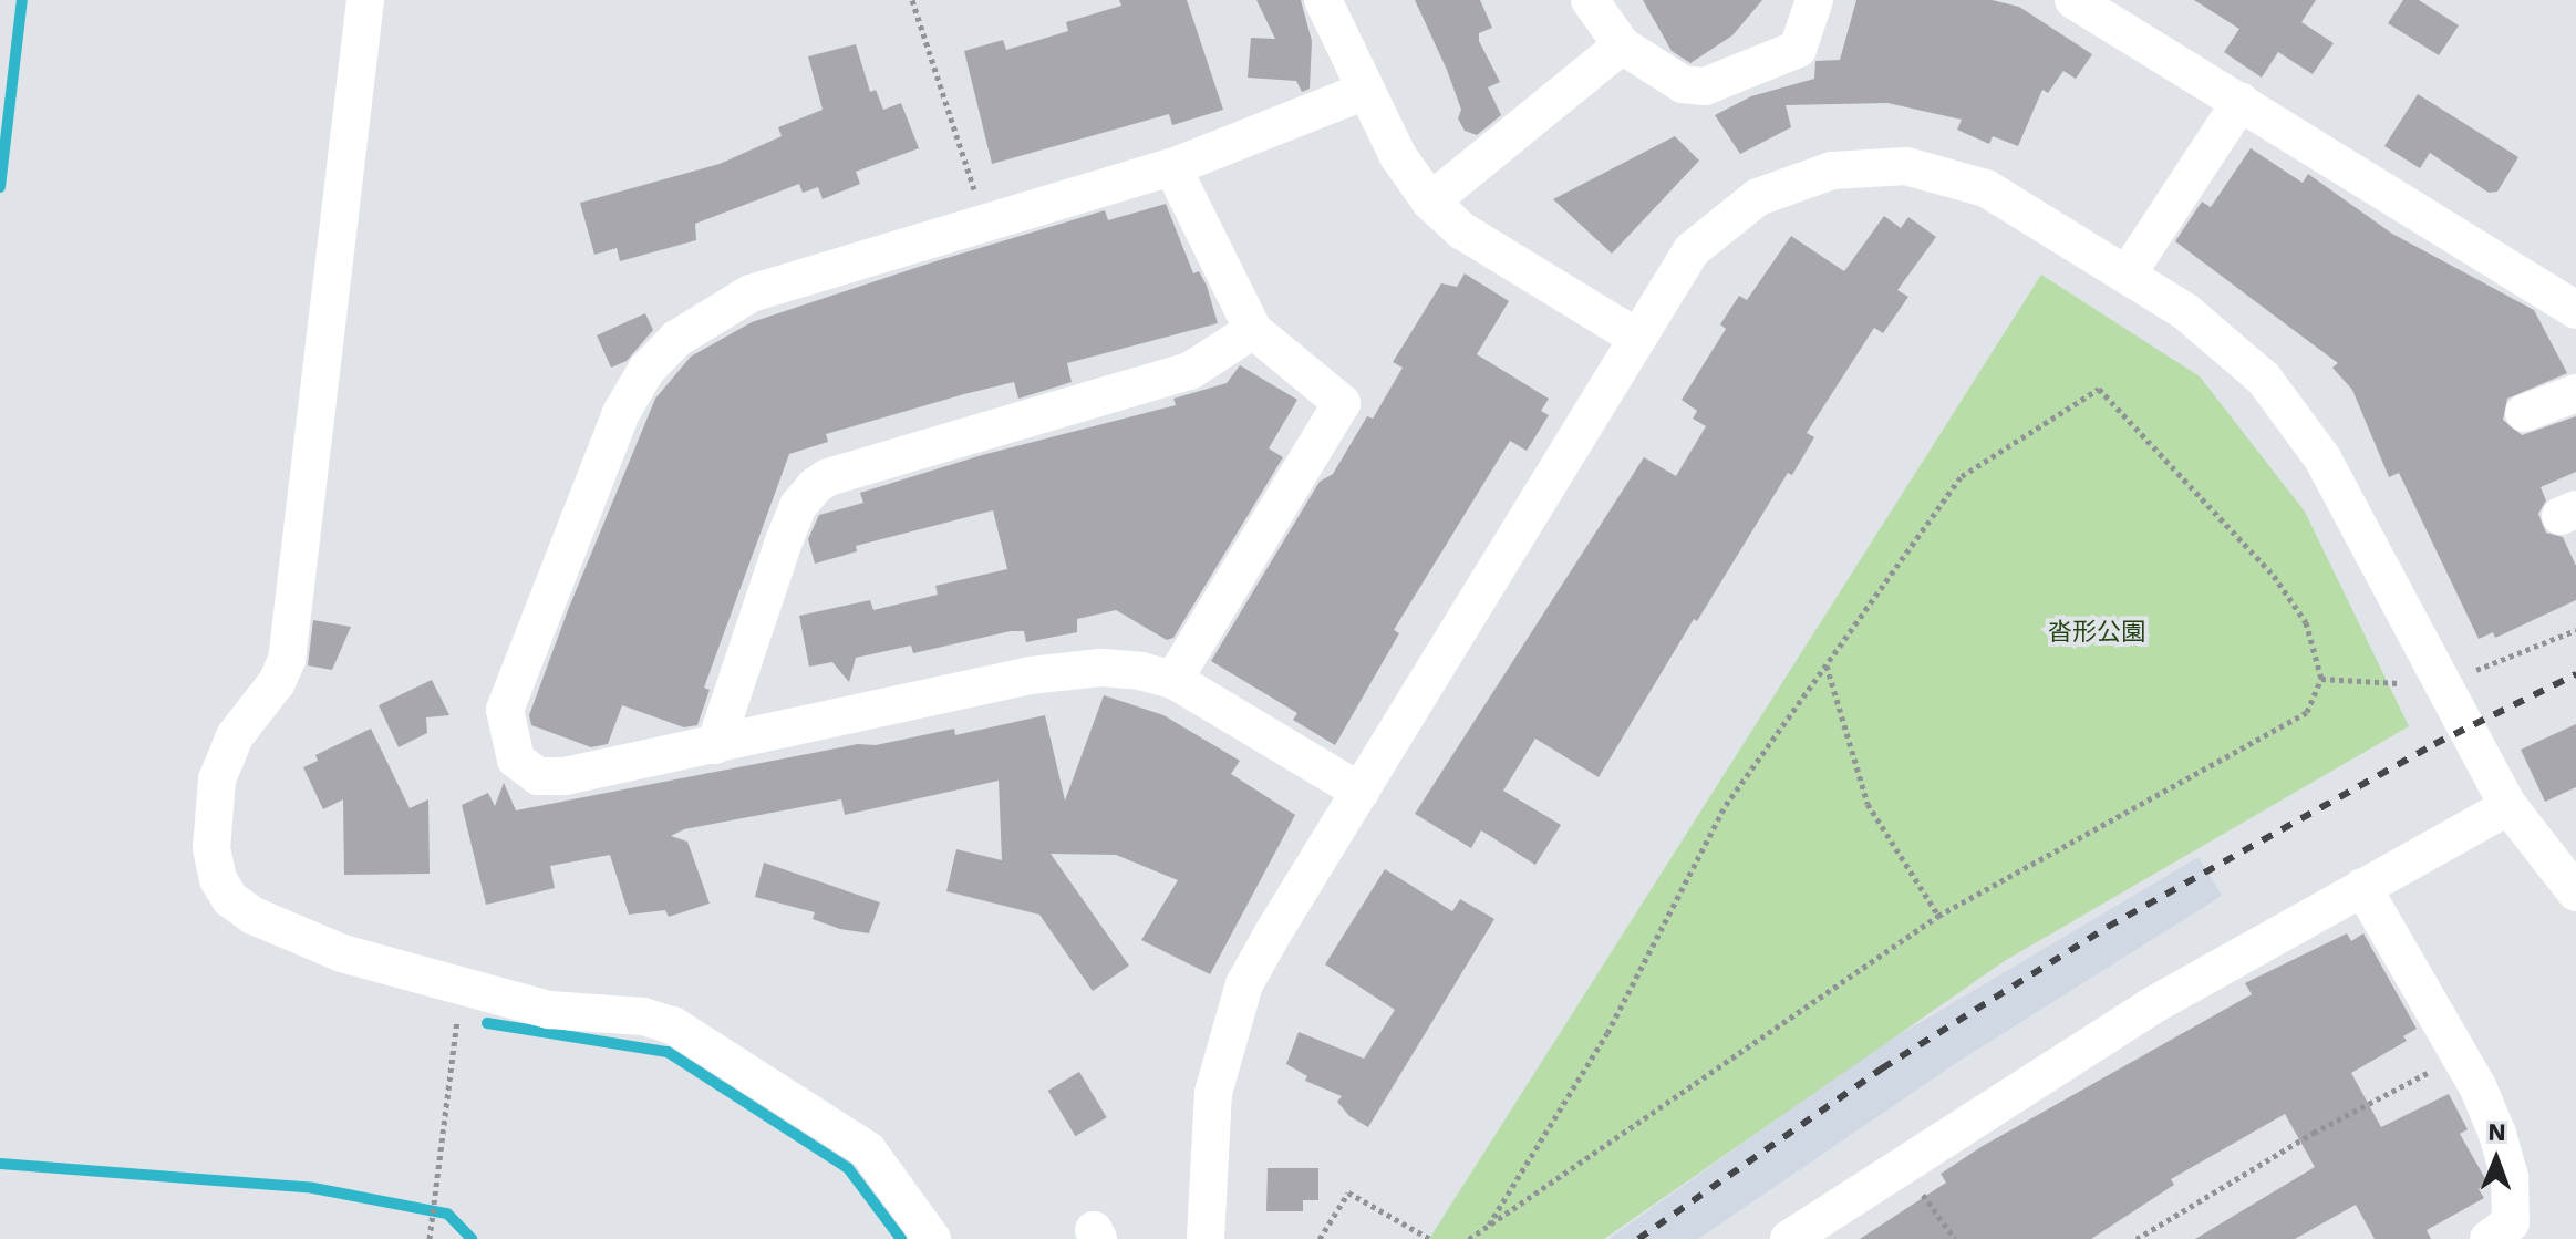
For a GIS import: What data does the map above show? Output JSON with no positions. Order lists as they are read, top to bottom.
{
  "parks": ["沓形公園"],
  "north": "top"
}
